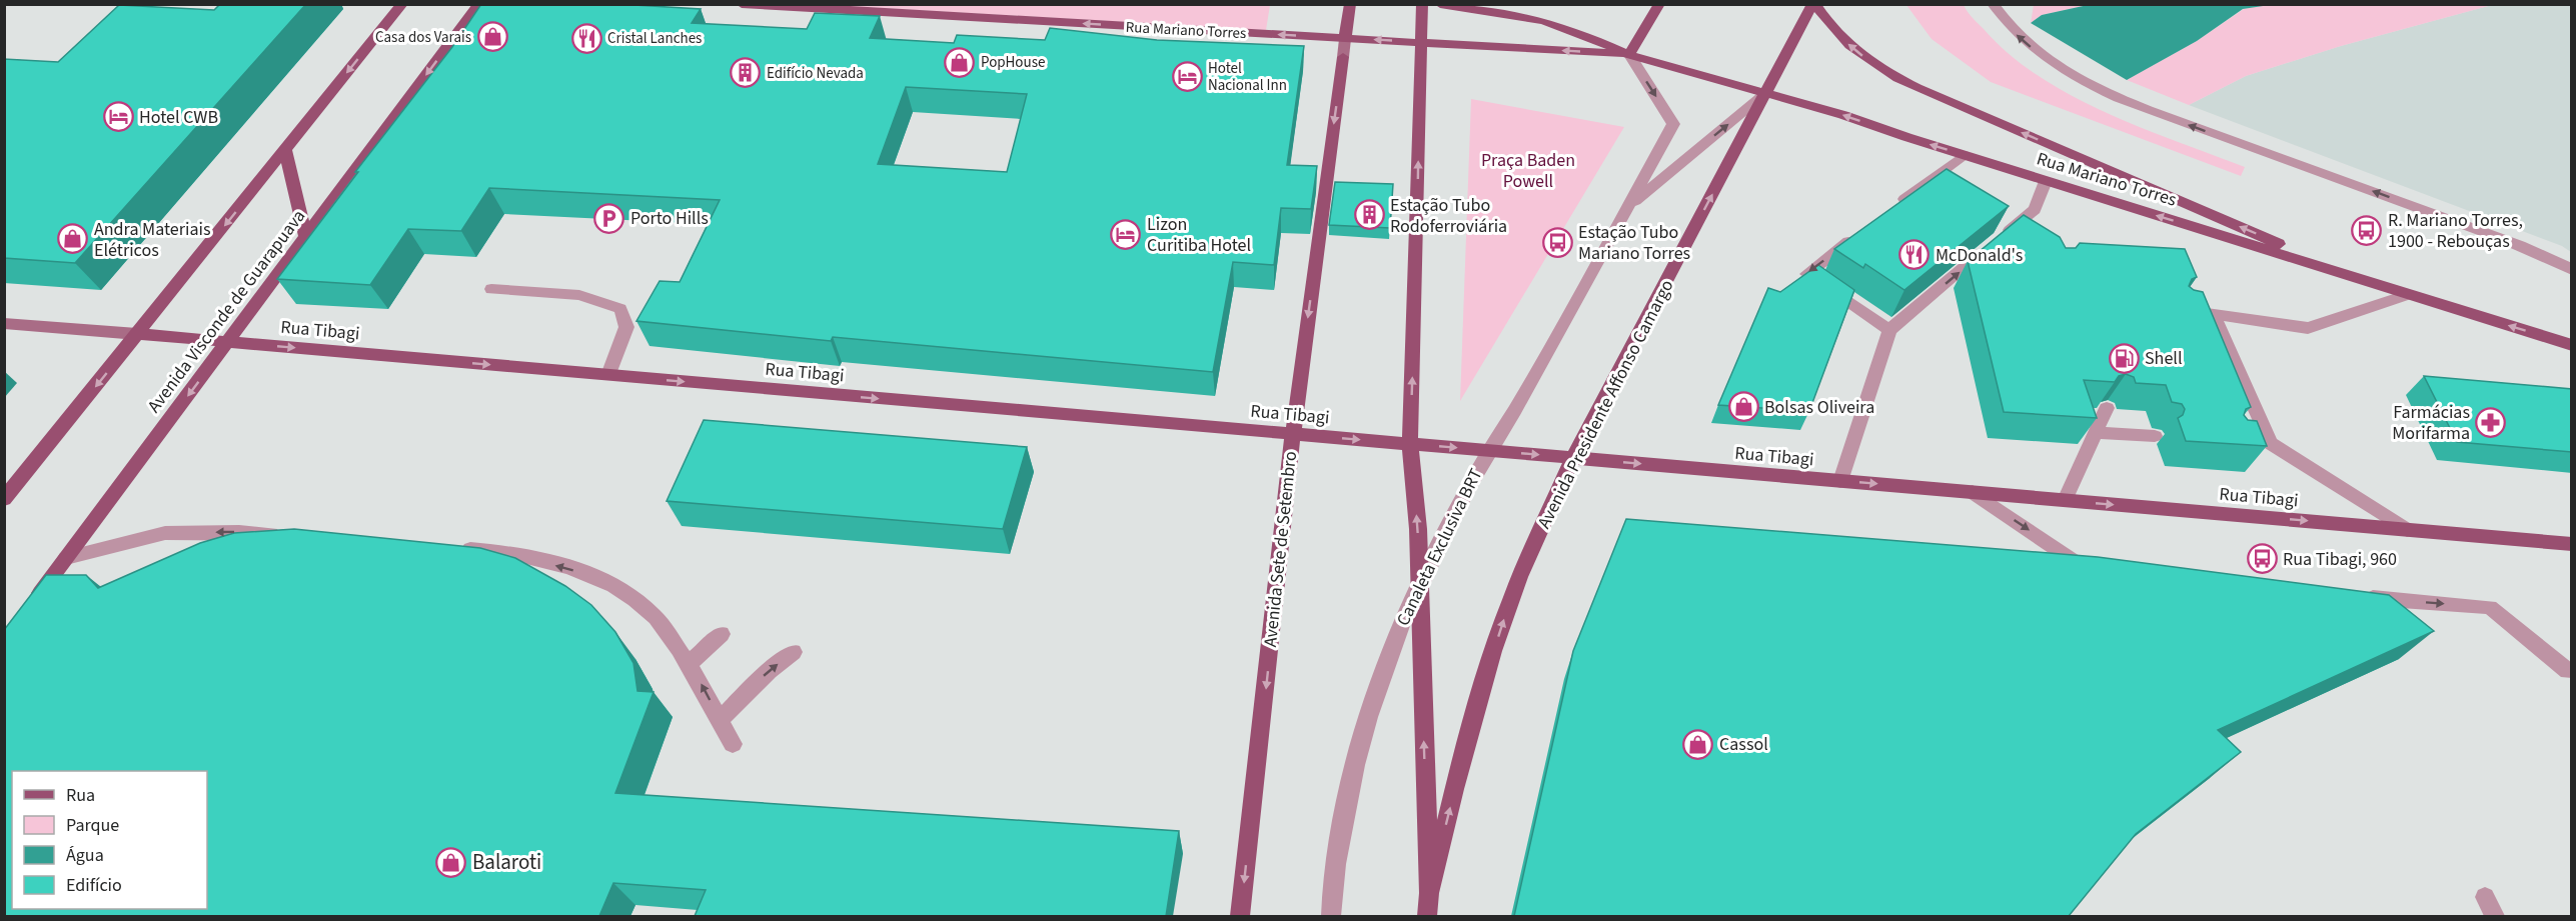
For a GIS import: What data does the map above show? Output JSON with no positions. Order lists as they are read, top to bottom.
{
  "streets": {
    "main road": [
      "Rua Mariano Torres",
      "Avenida Visconde de Guarapuava",
      "Rua Tibagi",
      "Avenida Presidente Affonso Camargo",
      "Avenida Sete de Setembro"
    ],
    "lane": ["Canaleta Exclusiva BRT"]
  },
  "crossings": [
    ["Rua Mariano Torres", "Avenida Presidente Affonso Camargo"],
    ["Rua Mariano Torres", "Canaleta Exclusiva BRT"],
    ["Rua Mariano Torres", "Avenida Sete de Setembro"],
    ["Avenida Visconde de Guarapuava", "Rua Tibagi"],
    ["Rua Tibagi", "Avenida Presidente Affonso Camargo"],
    ["Rua Tibagi", "Canaleta Exclusiva BRT"],
    ["Rua Tibagi", "Avenida Sete de Setembro"],
    ["Avenida Presidente Affonso Camargo", "Canaleta Exclusiva BRT"]
  ],
  "one_way": ["Rua Tibagi"],
  "parks": ["Praça Baden Powell"],
  "places": {
    "shop": [
      "Casa dos Varais",
      "PopHouse",
      "Andra Materiais Elétricos",
      "Bolsas Oliveira",
      "Cassol",
      "Balaroti"
    ],
    "restaurant": ["Cristal Lanches", "McDonald's"],
    "building": ["Edifício Nevada", "Estação Tubo Rodoferroviária"],
    "hotel": ["Hotel Nacional Inn", "Hotel CWB", "Lizon Curitiba Hotel"],
    "parking": ["Porto Hills"],
    "bus stop": ["R. Mariano Torres, 1900 - Rebouças", "Estação Tubo Mariano Torres", "Rua Tibagi, 960"],
    "fuel station": ["Shell"],
    "pharmacy": ["Farmácias Morifarma"]
  },
  "legend": [
    "Rua",
    "Parque",
    "Água",
    "Edifício"
  ]
}
